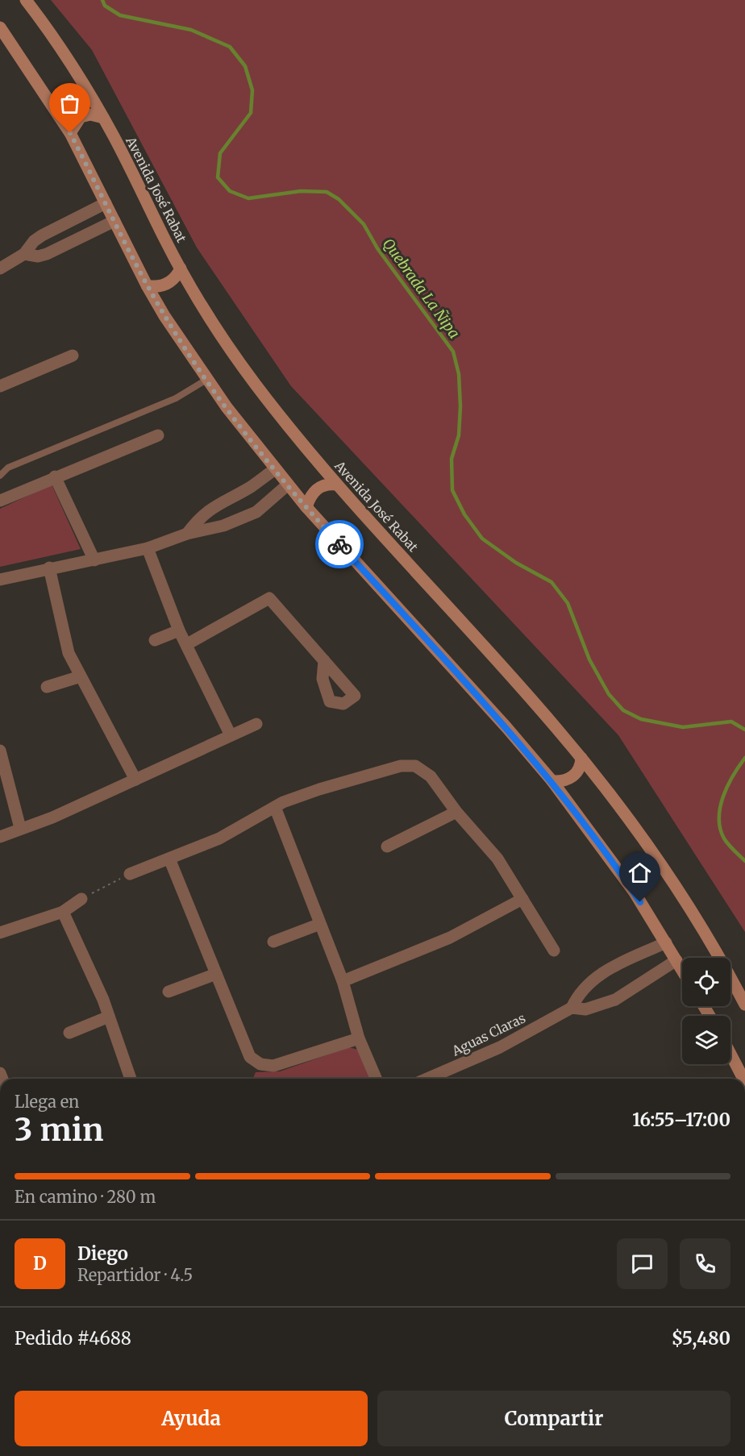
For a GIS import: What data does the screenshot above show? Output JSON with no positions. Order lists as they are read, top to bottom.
{
  "streets": {
    "street": ["Avenida José Rabat", "Aguas Claras"]
  },
  "water": ["Quebrada La Ñipa"],
  "page": {
    "heading": ["3 min", "Llega en", "16:55–17:00"],
    "panel": [
      "Diego",
      "Repartidor · 4.5",
      "Pedido #4688",
      "$5,480"
    ],
    "bar": "En camino · 280 m",
    "round": "D",
    "buttons": ["Ayuda", "Compartir"]
  }
}
